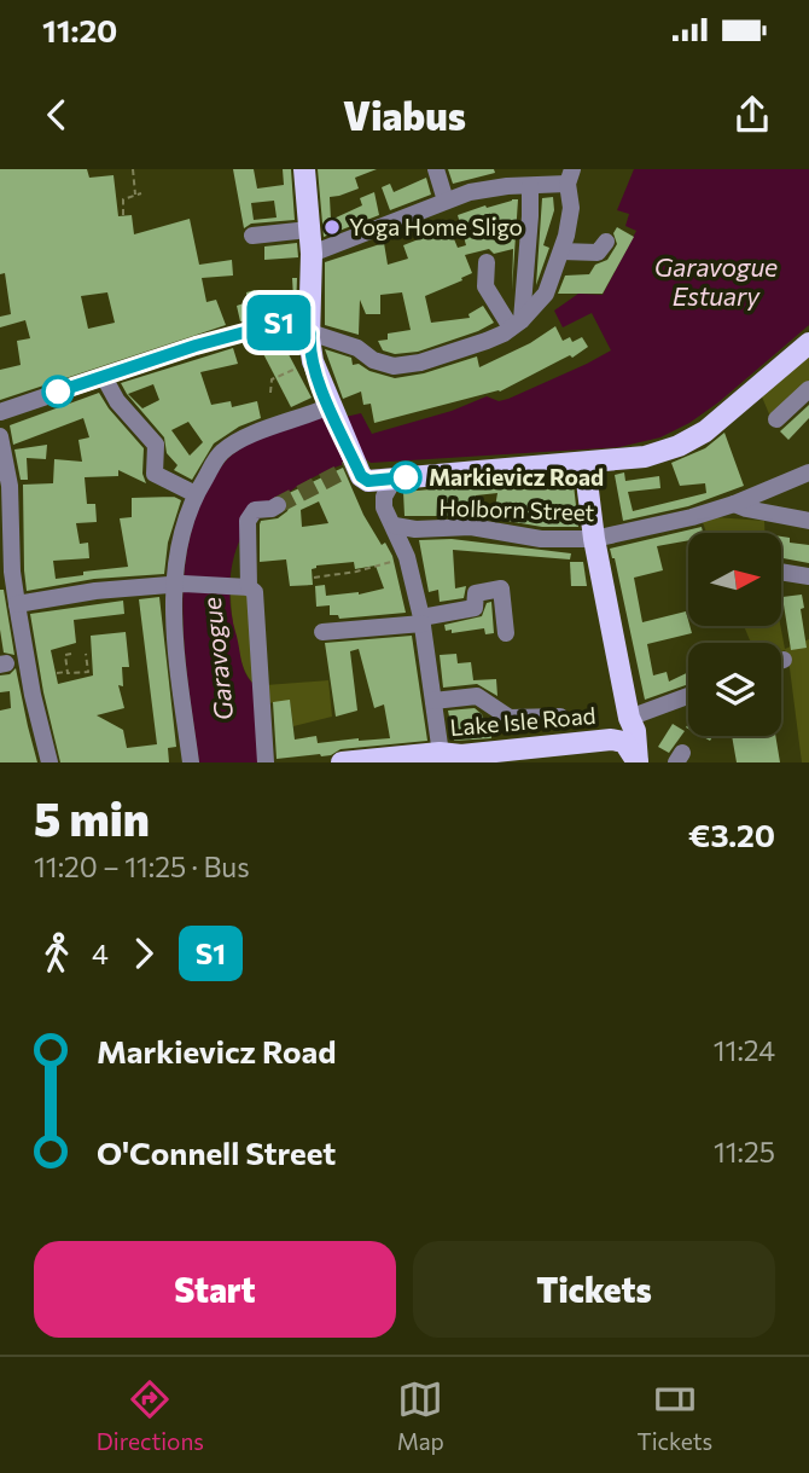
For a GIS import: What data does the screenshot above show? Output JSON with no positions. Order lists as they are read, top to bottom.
{
  "streets": {
    "main road": ["Lake Isle Road"],
    "street": ["Holborn Street"]
  },
  "water": ["Garavogue Estuary", "Garavogue"],
  "places": ["Yoga Home Sligo", "Markievicz Road"],
  "lines": ["bus line S1"],
  "north": "right",
  "page": {
    "status": "11:20",
    "header": "Viabus",
    "on_map": "S1",
    "heading": ["5 min", "11:20 – 11:25 · Bus", "€3.20"],
    "legs": ["4", "S1"],
    "list": [
      {
        "name": "Markievicz Road",
        "value": "11:24"
      },
      {
        "name": "O'Connell Street",
        "value": "11:25"
      }
    ],
    "buttons": ["Start", "Tickets"],
    "tabs": ["Directions", "Map", "Tickets"]
  }
}
